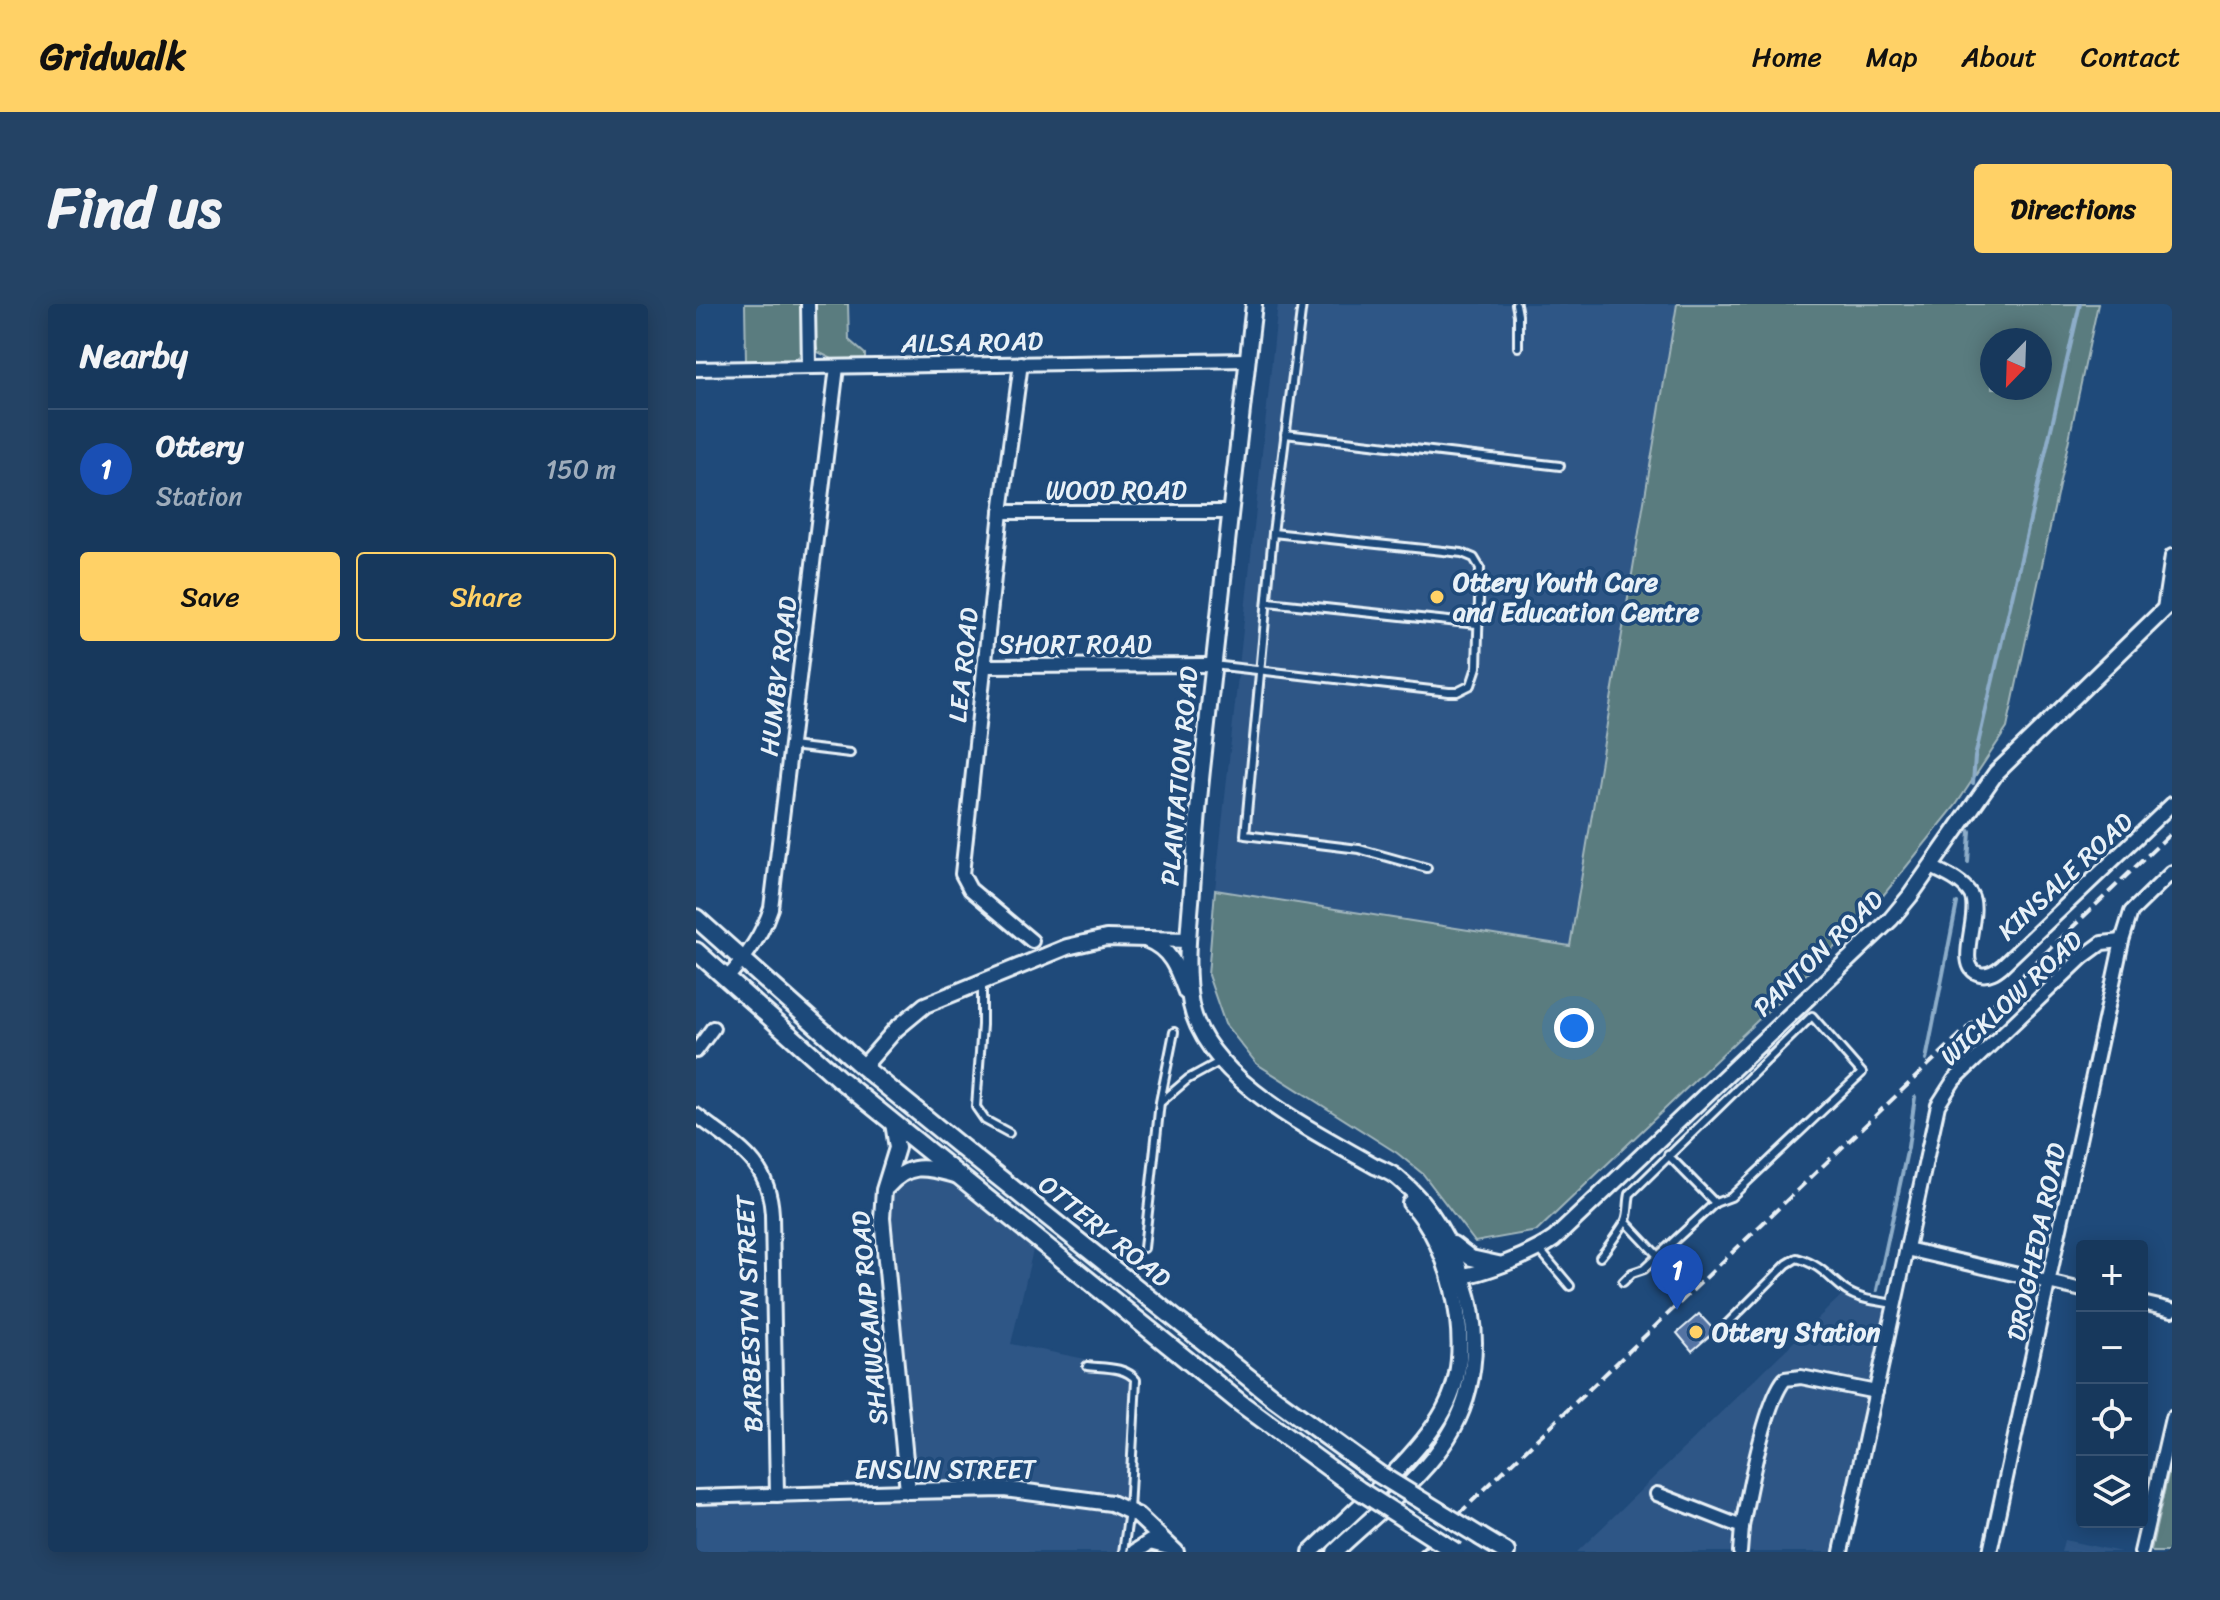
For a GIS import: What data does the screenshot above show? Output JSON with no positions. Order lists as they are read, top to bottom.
{
  "streets": {
    "main road": ["OTTERY ROAD"],
    "street": [
      "AILSA ROAD",
      "WOOD ROAD",
      "SHORT ROAD",
      "LEA ROAD",
      "HUMBY ROAD",
      "PLANTATION ROAD",
      "KINSALE ROAD",
      "PANTON ROAD",
      "WICKLOW ROAD",
      "DROGHEDA ROAD",
      "BARBESTYN STREET",
      "SHAWCAMP ROAD",
      "ENSLIN STREET"
    ]
  },
  "crossings": [
    ["AILSA ROAD", "LEA ROAD"],
    ["AILSA ROAD", "HUMBY ROAD"],
    ["AILSA ROAD", "PLANTATION ROAD"],
    ["WOOD ROAD", "LEA ROAD"],
    ["WOOD ROAD", "PLANTATION ROAD"],
    ["SHORT ROAD", "LEA ROAD"],
    ["SHORT ROAD", "PLANTATION ROAD"],
    ["HUMBY ROAD", "OTTERY ROAD"],
    ["PLANTATION ROAD", "PANTON ROAD"],
    ["KINSALE ROAD", "PANTON ROAD"],
    ["WICKLOW ROAD", "DROGHEDA ROAD"],
    ["OTTERY ROAD", "SHAWCAMP ROAD"],
    ["BARBESTYN STREET", "ENSLIN STREET"],
    ["SHAWCAMP ROAD", "ENSLIN STREET"]
  ],
  "places": ["Ottery Youth Care and Education Centre", "Ottery Station"],
  "north": "bottom left",
  "page": {
    "header": "Gridwalk",
    "nav": [
      "Home",
      "Map",
      "About",
      "Contact"
    ],
    "title": "Find us",
    "buttons": [
      "Directions",
      ["Save", "Share"]
    ],
    "heading": "Nearby",
    "list": [
      {
        "mark": "1",
        "name": "Ottery",
        "note": "Station",
        "value": "150 m"
      }
    ],
    "map_buttons": ["+", "−"],
    "pins": "1"
  }
}
